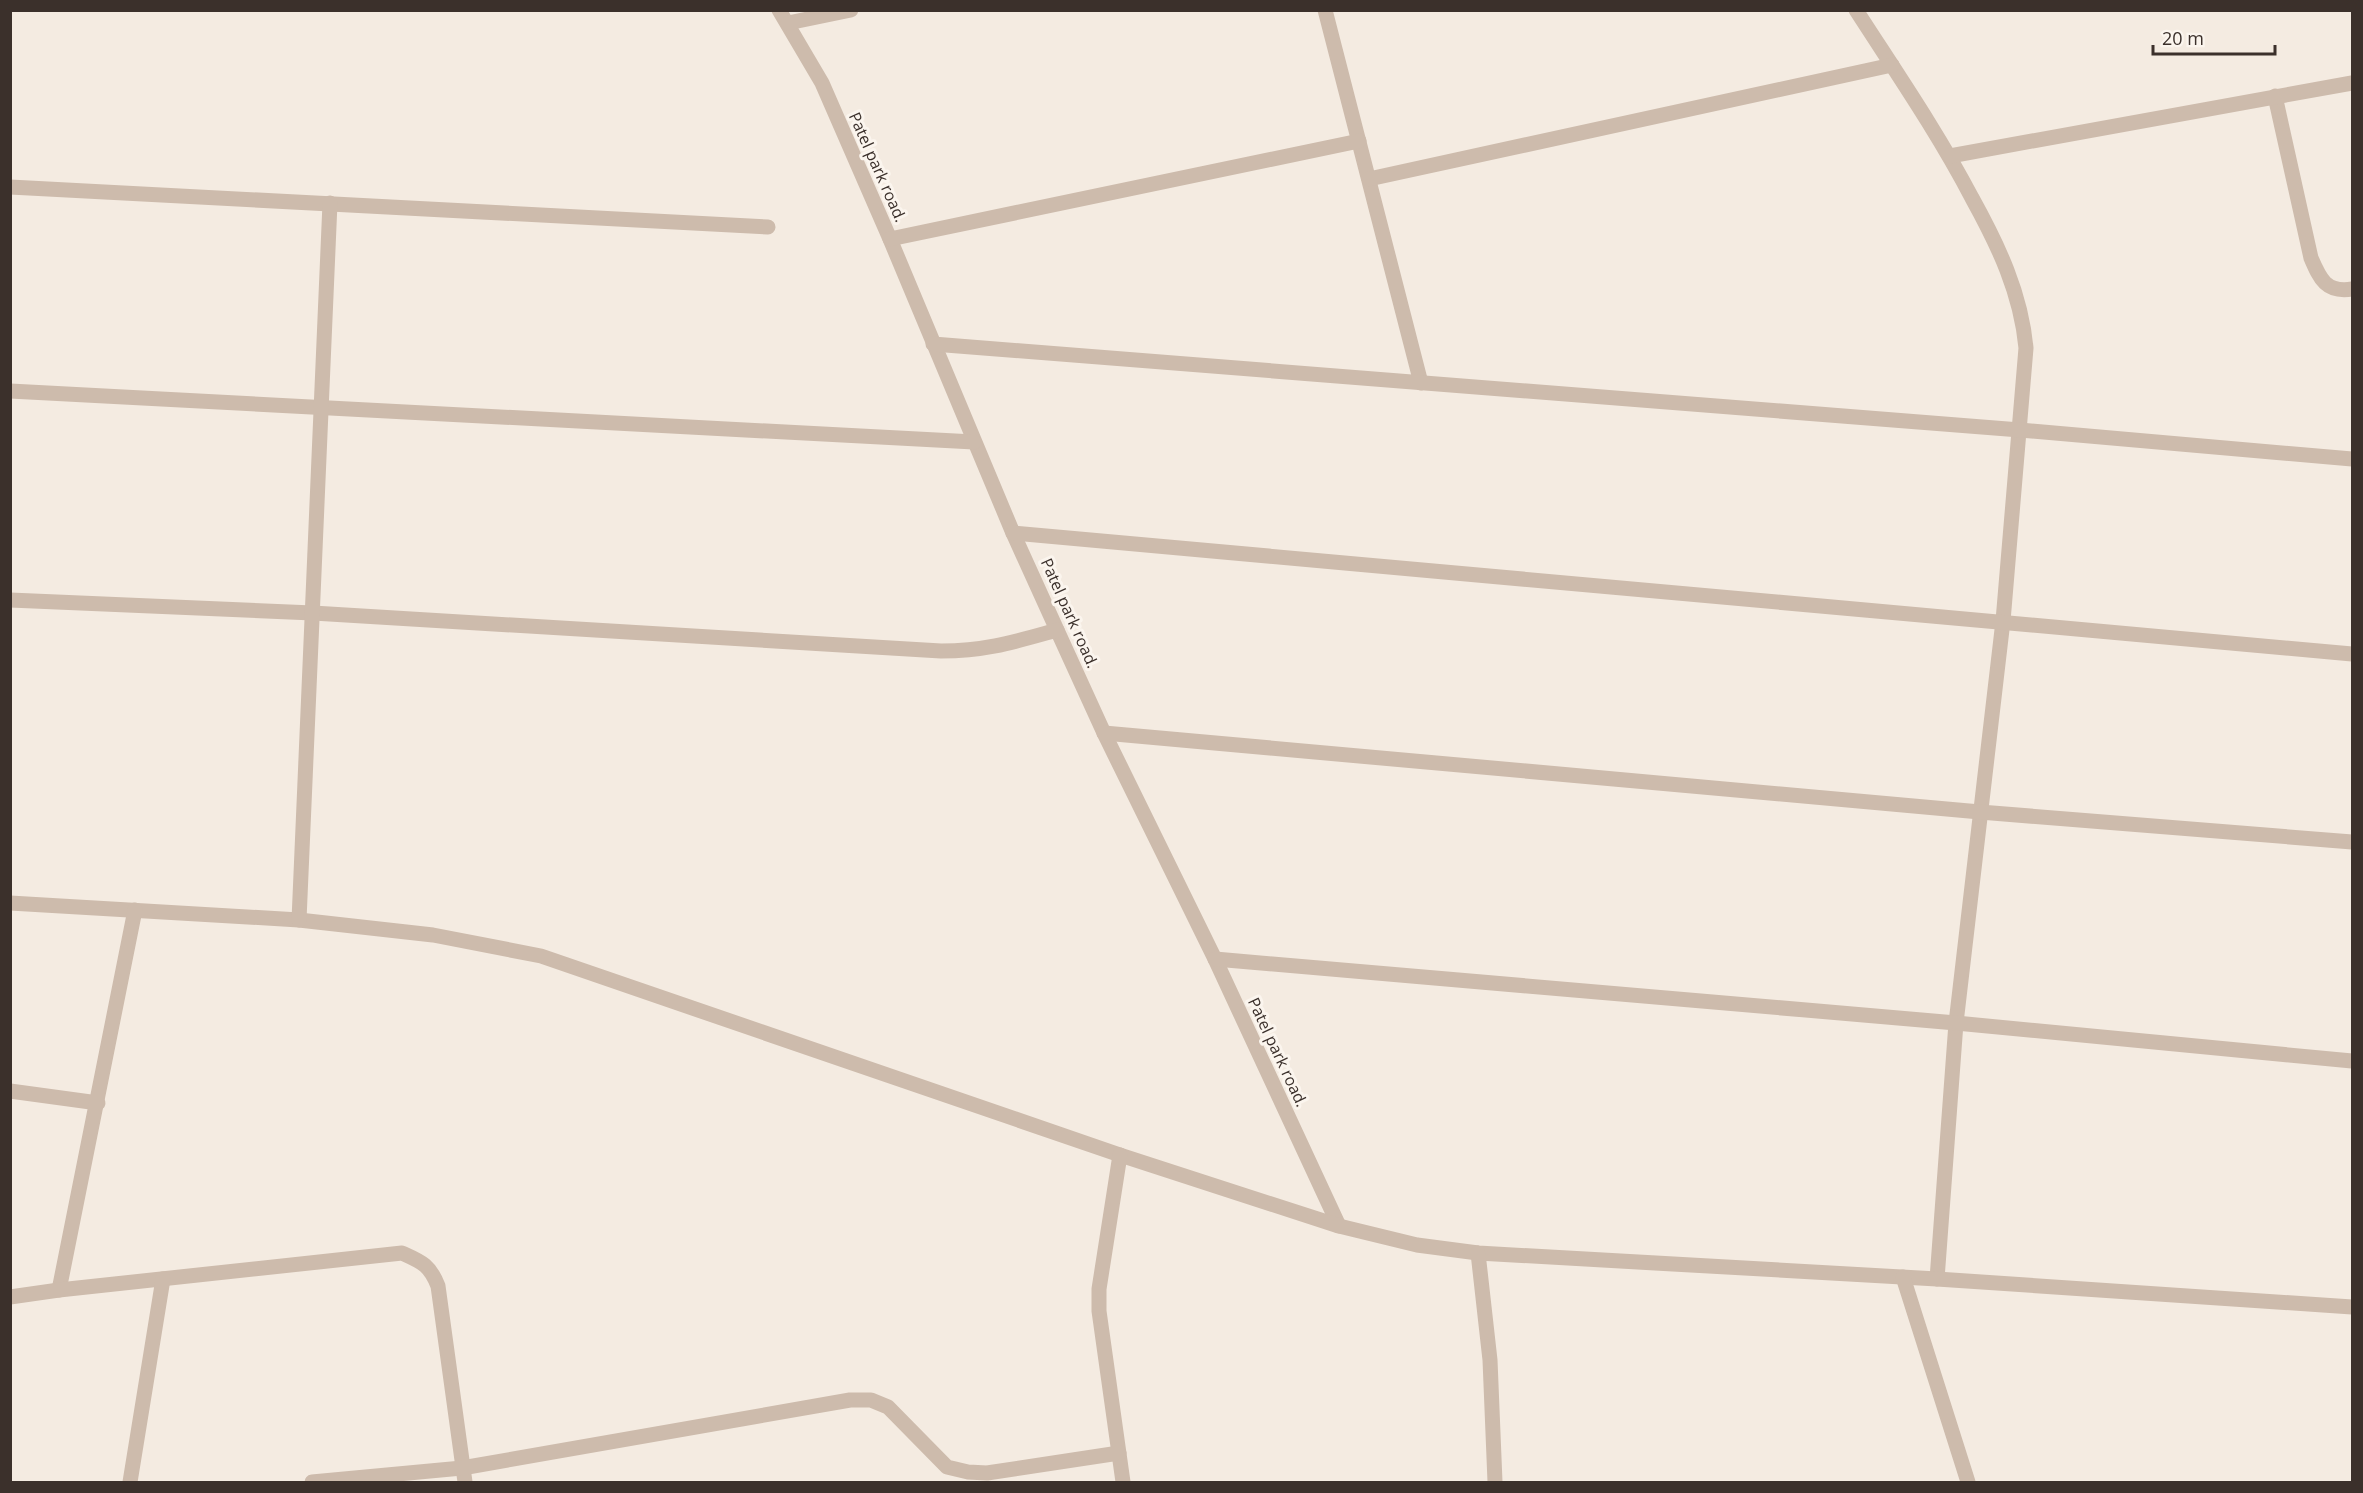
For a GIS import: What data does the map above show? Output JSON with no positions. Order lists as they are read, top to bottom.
{
  "streets": {
    "street": ["Patel park road."]
  },
  "scale_bar": "20 m"
}
